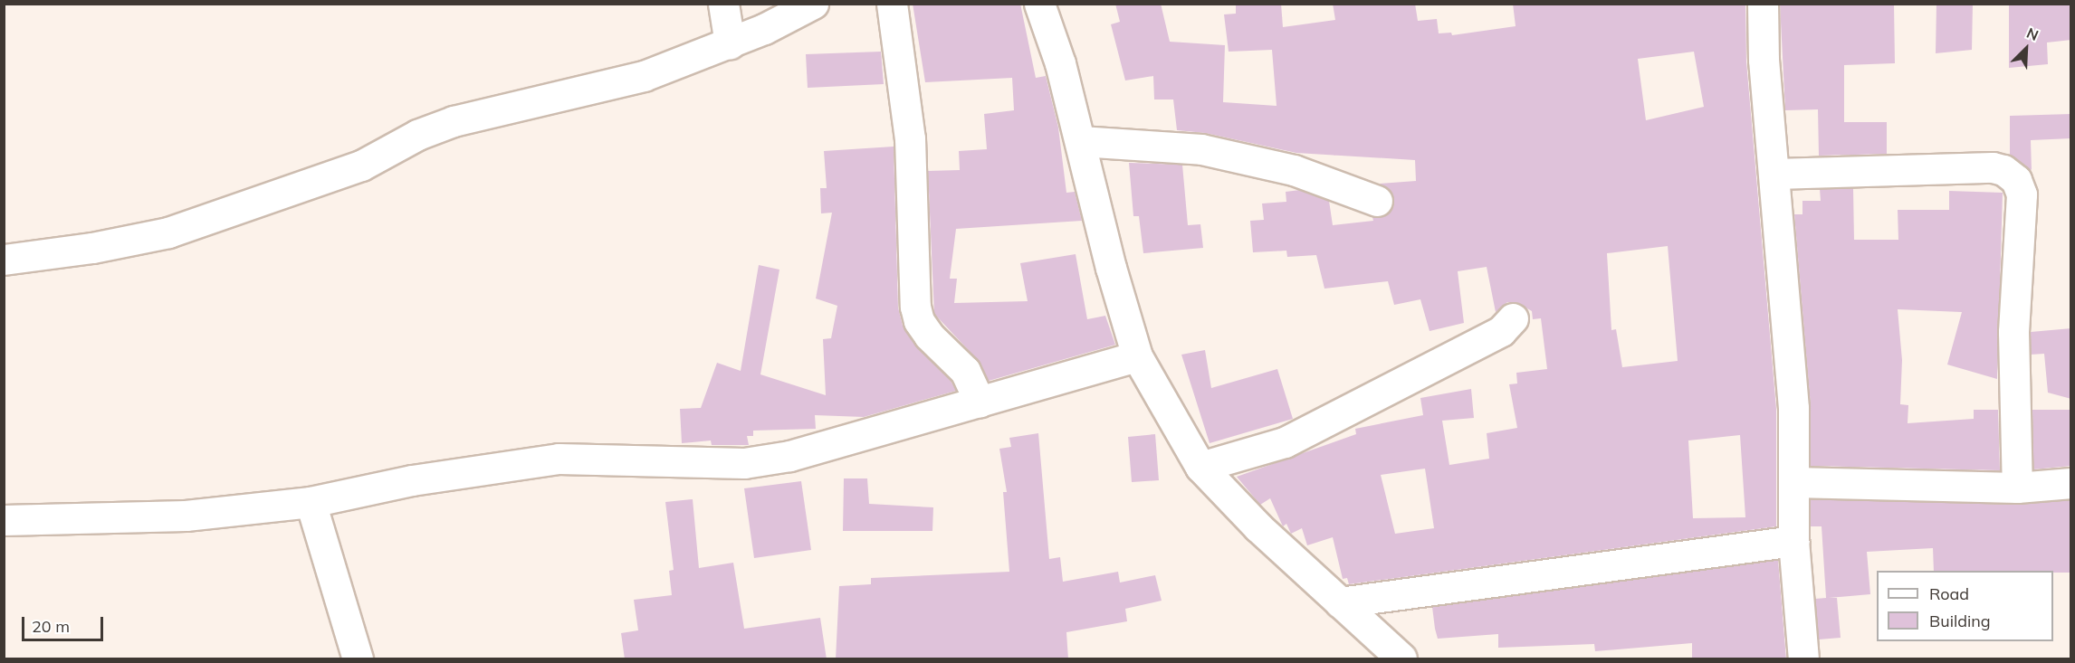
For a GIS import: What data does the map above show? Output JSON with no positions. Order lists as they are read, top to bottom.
{
  "legend": ["Road", "Building"],
  "scale_bar": "20 m",
  "north": "top right"
}
